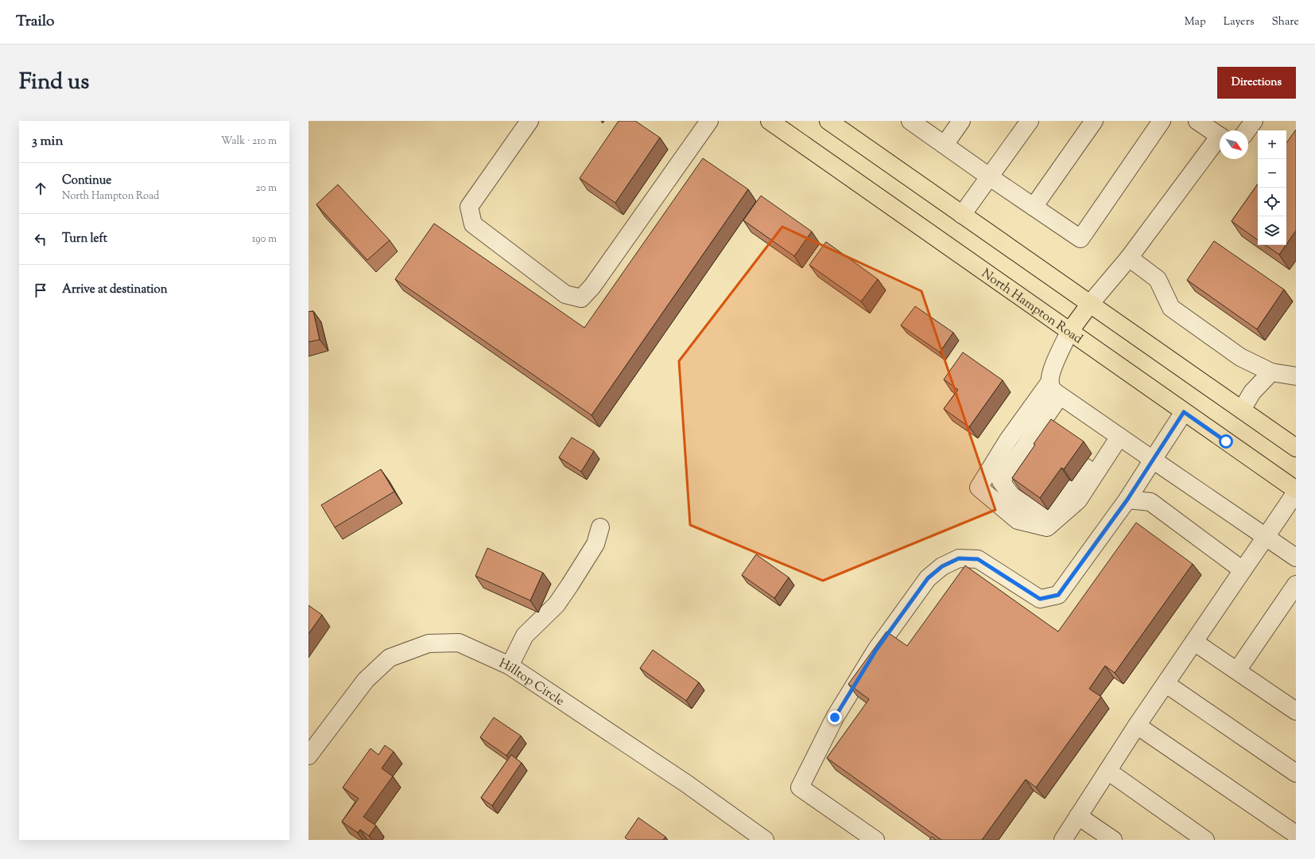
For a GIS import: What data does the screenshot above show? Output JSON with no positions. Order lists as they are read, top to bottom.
{
  "streets": {
    "main road": ["North Hampton Road"],
    "street": ["Hilltop Circle"]
  },
  "north": "bottom right",
  "page": {
    "header": "Trailo",
    "nav": ["Map", "Layers", "Share"],
    "title": "Find us",
    "buttons": "Directions",
    "heading": ["3 min", "Walk · 210 m"],
    "map_buttons": ["+", "−"],
    "list": [
      ["Continue", "North Hampton Road", "20 m"],
      ["Turn left", "190 m"],
      "Arrive at destination"
    ]
  }
}
